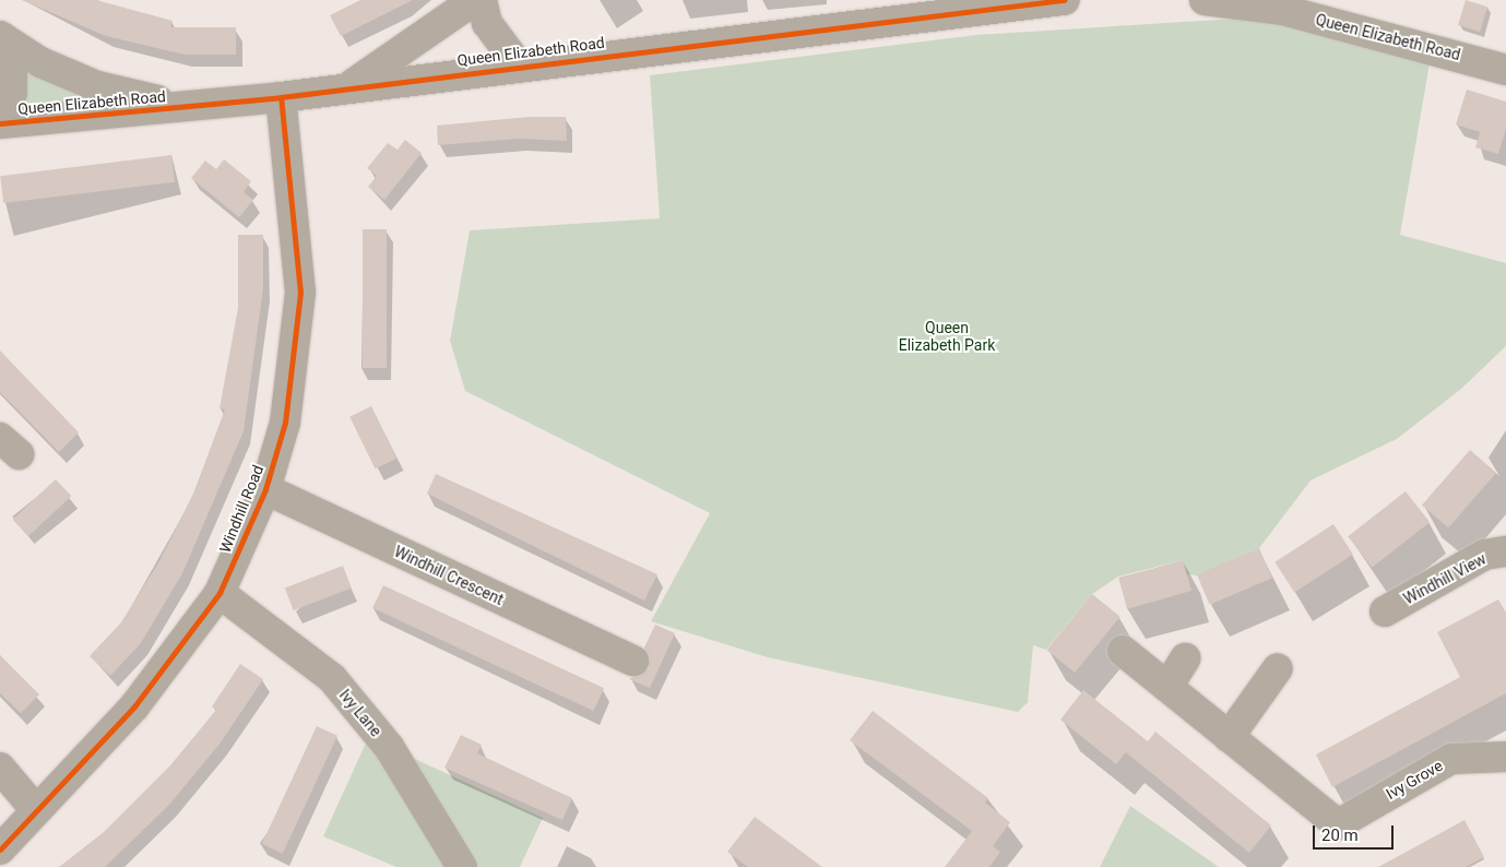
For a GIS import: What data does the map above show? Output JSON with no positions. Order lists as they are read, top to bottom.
{
  "streets": {
    "street": [
      "Queen Elizabeth Road",
      "Windhill Road",
      "Windhill Crescent",
      "Windhill View",
      "Ivy Lane",
      "Ivy Grove"
    ]
  },
  "crossings": [
    ["Queen Elizabeth Road", "Windhill Road"],
    ["Windhill Road", "Windhill Crescent"],
    ["Windhill Road", "Ivy Lane"]
  ],
  "parks": ["Queen Elizabeth Park"],
  "scale_bar": "20 m"
}
